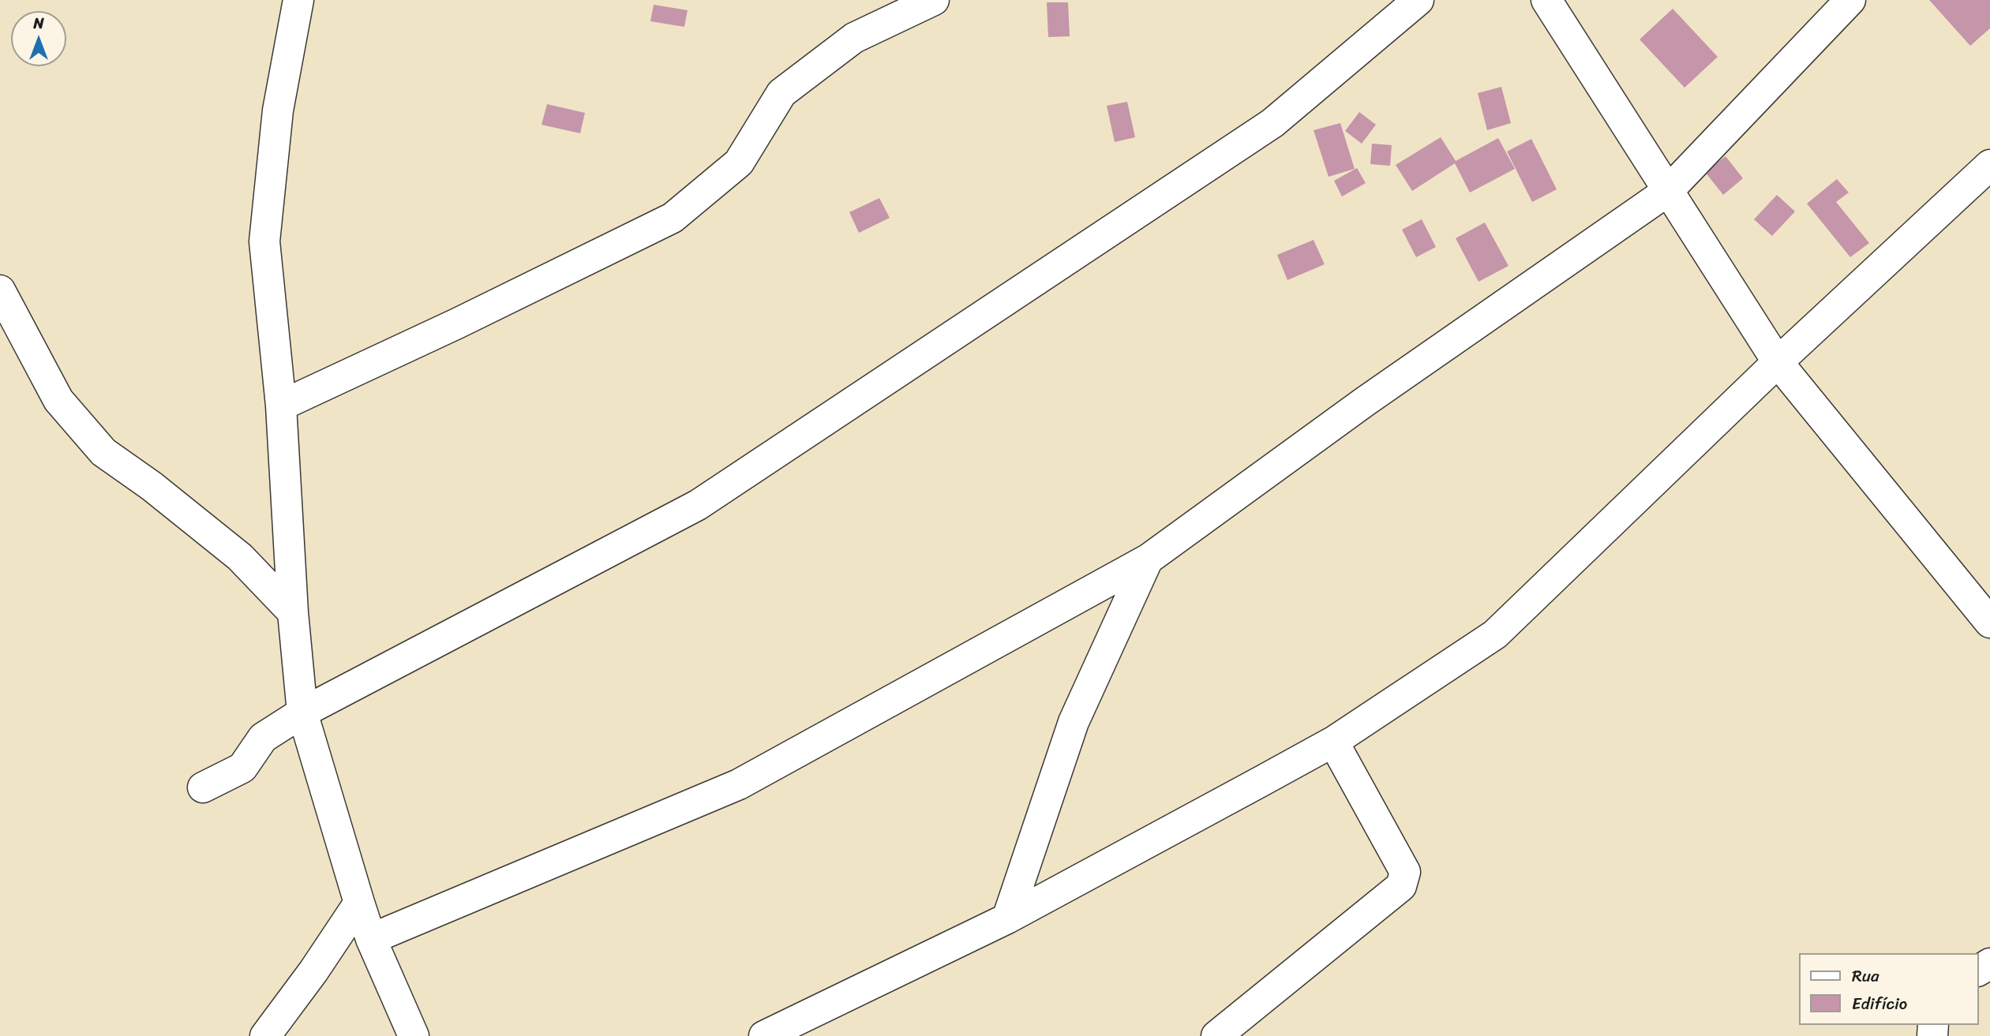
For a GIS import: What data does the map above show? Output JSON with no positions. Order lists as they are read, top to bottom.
{
  "legend": ["Rua", "Edifício"],
  "north": "top"
}
